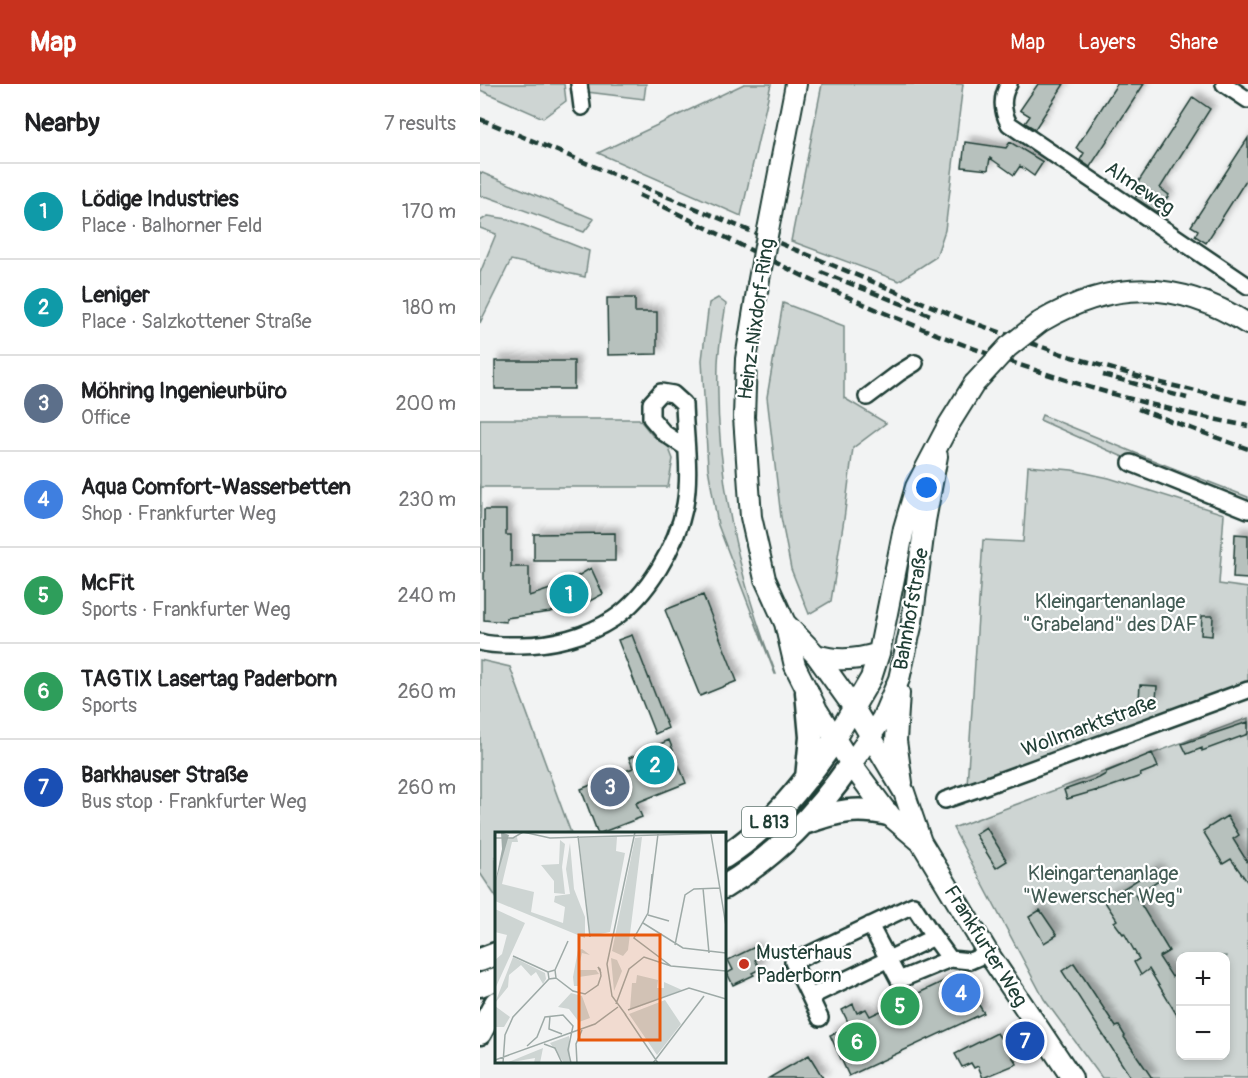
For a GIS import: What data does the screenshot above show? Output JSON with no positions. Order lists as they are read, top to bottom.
{
  "streets": {
    "highway": ["L 813"],
    "main road": ["Heinz-Nixdorf-Ring", "Bahnhofstraße", "Frankfurter Weg"],
    "street": ["Almeweg", "Wollmarktstraße"]
  },
  "crossings": [
    ["Heinz-Nixdorf-Ring", "Bahnhofstraße"],
    ["Heinz-Nixdorf-Ring", "L 813"],
    ["Heinz-Nixdorf-Ring", "Frankfurter Weg"],
    ["Bahnhofstraße", "L 813"],
    ["Bahnhofstraße", "Frankfurter Weg"],
    ["L 813", "Frankfurter Weg"]
  ],
  "parks": ["Kleingartenanlage \"Grabeland\" des DAF", "Kleingartenanlage \"Wewerscher Weg\""],
  "places": ["Musterhaus Paderborn"],
  "page": {
    "header": "Map",
    "nav": ["Map", "Layers", "Share"],
    "heading": ["Nearby", "7 results"],
    "list": [
      {
        "mark": "1",
        "name": "Lödige Industries",
        "note": "Place · Balhorner Feld",
        "value": "170 m"
      },
      {
        "mark": "2",
        "name": "Leniger",
        "note": "Place · Salzkottener Straße",
        "value": "180 m"
      },
      {
        "mark": "3",
        "name": "Möhring Ingenieurbüro",
        "note": "Office",
        "value": "200 m"
      },
      {
        "mark": "4",
        "name": "Aqua Comfort-Wasserbetten",
        "note": "Shop · Frankfurter Weg",
        "value": "230 m"
      },
      {
        "mark": "5",
        "name": "McFit",
        "note": "Sports · Frankfurter Weg",
        "value": "240 m"
      },
      {
        "mark": "6",
        "name": "TAGTIX Lasertag Paderborn",
        "note": "Sports",
        "value": "260 m"
      },
      {
        "mark": "7",
        "name": "Barkhauser Straße",
        "note": "Bus stop · Frankfurter Weg",
        "value": "260 m"
      }
    ],
    "pins": [
      "1",
      "2",
      "3",
      "4",
      "5",
      "7",
      "6"
    ],
    "map_buttons": ["+", "−"]
  }
}
